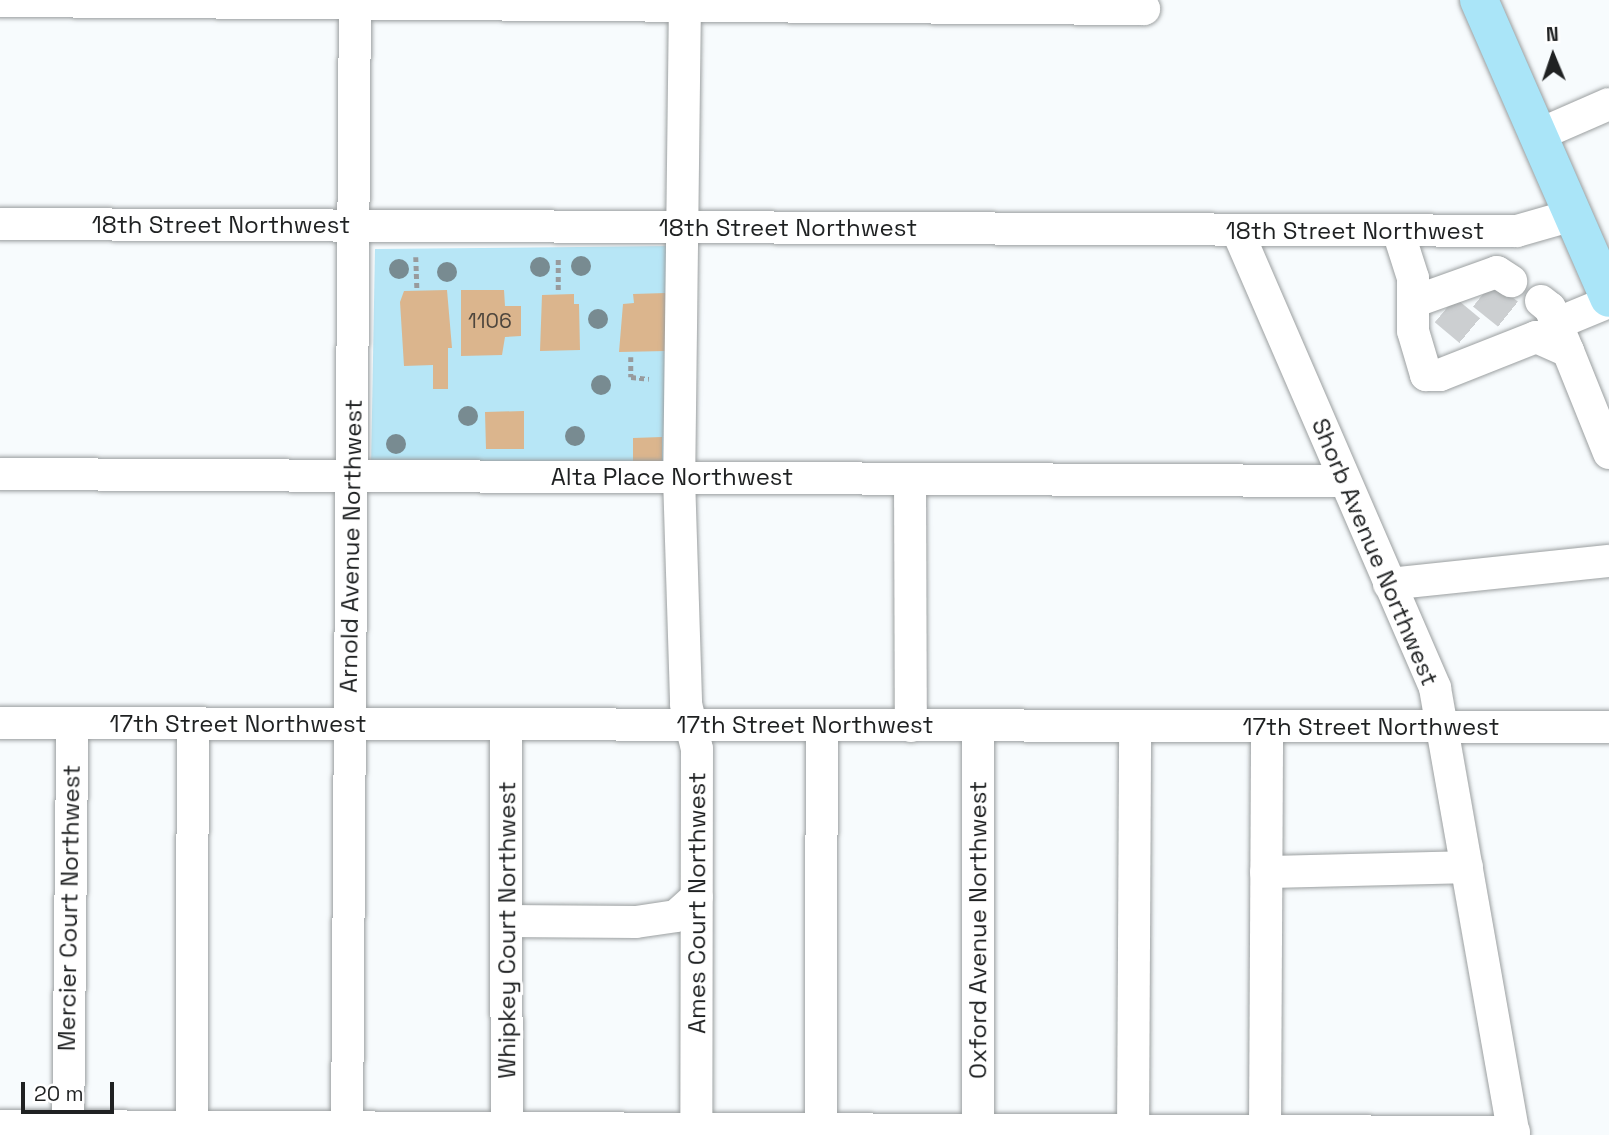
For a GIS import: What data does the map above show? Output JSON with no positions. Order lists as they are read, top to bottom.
{
  "streets": {
    "street": [
      "18th Street Northwest",
      "Alta Place Northwest",
      "Arnold Avenue Northwest",
      "Shorb Avenue Northwest",
      "17th Street Northwest",
      "Ames Court Northwest",
      "Mercier Court Northwest",
      "Whipkey Court Northwest",
      "Oxford Avenue Northwest"
    ]
  },
  "crossings": [
    ["18th Street Northwest", "Arnold Avenue Northwest"],
    ["18th Street Northwest", "Shorb Avenue Northwest"],
    ["18th Street Northwest", "Ames Court Northwest"],
    ["Alta Place Northwest", "Arnold Avenue Northwest"],
    ["Alta Place Northwest", "Shorb Avenue Northwest"],
    ["Alta Place Northwest", "Ames Court Northwest"],
    ["Arnold Avenue Northwest", "17th Street Northwest"],
    ["Shorb Avenue Northwest", "17th Street Northwest"],
    ["17th Street Northwest", "Ames Court Northwest"],
    ["17th Street Northwest", "Mercier Court Northwest"],
    ["17th Street Northwest", "Whipkey Court Northwest"],
    ["17th Street Northwest", "Oxford Avenue Northwest"]
  ],
  "house_numbers": ["1106"],
  "scale_bar": "20 m",
  "north": "top"
}
